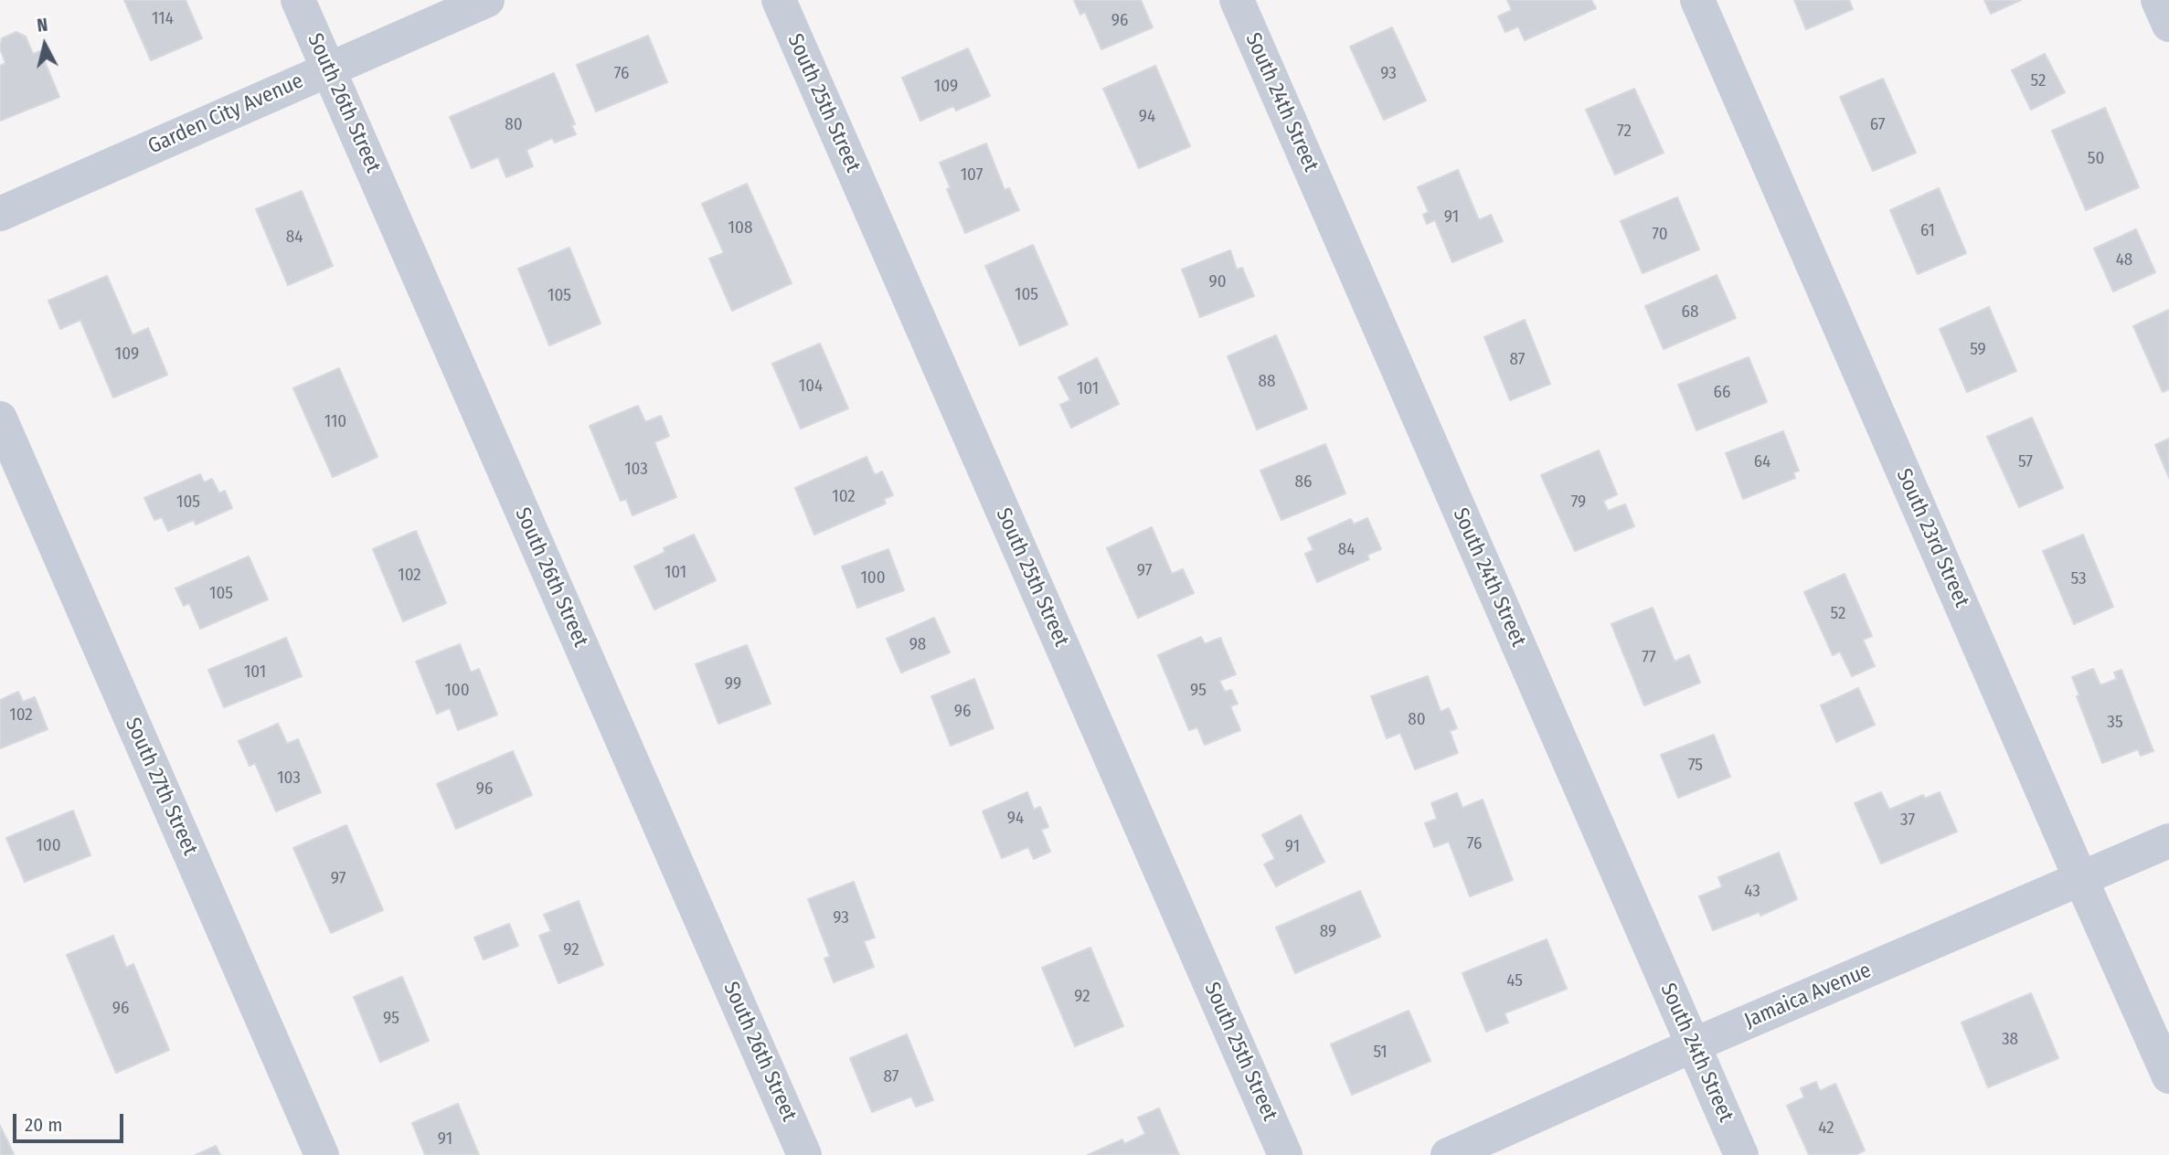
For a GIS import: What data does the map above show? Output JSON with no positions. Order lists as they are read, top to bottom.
{
  "streets": {
    "street": [
      "South 24th Street",
      "South 26th Street",
      "South 25th Street",
      "Garden City Avenue",
      "South 23rd Street",
      "South 27th Street",
      "Jamaica Avenue"
    ]
  },
  "crossings": [
    ["South 24th Street", "Jamaica Avenue"],
    ["South 26th Street", "Garden City Avenue"],
    ["South 23rd Street", "Jamaica Avenue"]
  ],
  "house_numbers": [
    "114",
    "96",
    "76",
    "93",
    "52",
    "109",
    "94",
    "80",
    "67",
    "72",
    "50",
    "107",
    "91",
    "108",
    "61",
    "70",
    "84",
    "48",
    "90",
    "105",
    "105",
    "68",
    "59",
    "109",
    "87",
    "88",
    "104",
    "101",
    "66",
    "110",
    "64",
    "57",
    "103",
    "86",
    "102",
    "105",
    "79",
    "84",
    "97",
    "101",
    "102",
    "100",
    "53",
    "105",
    "52",
    "98",
    "77",
    "101",
    "99",
    "100",
    "95",
    "96",
    "102",
    "80",
    "35",
    "75",
    "103",
    "96",
    "94",
    "37",
    "76",
    "100",
    "91",
    "97",
    "43",
    "93",
    "89",
    "92",
    "45",
    "92",
    "96",
    "95",
    "38",
    "51",
    "87",
    "42",
    "91"
  ],
  "scale_bar": "20 m",
  "north": "top"
}
